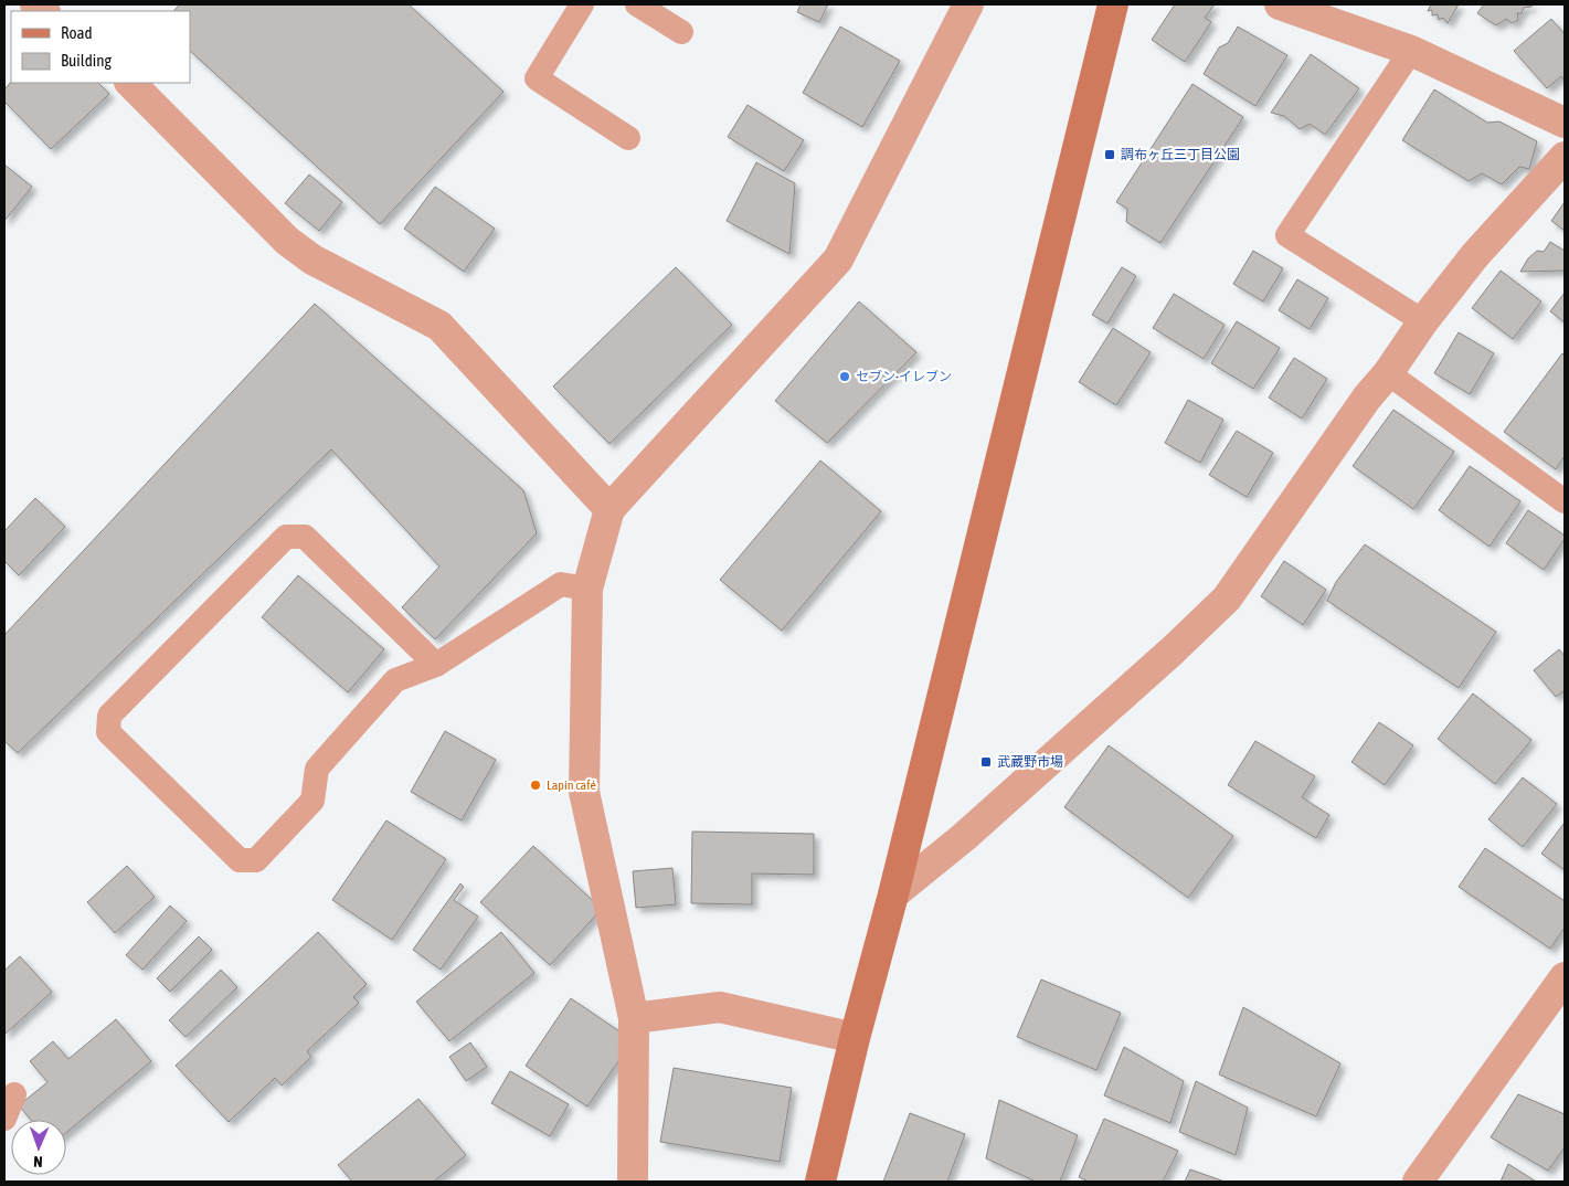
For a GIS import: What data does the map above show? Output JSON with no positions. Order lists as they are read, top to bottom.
{
  "places": {
    "transit": ["調布ヶ丘三丁目公園", "武蔵野市場"],
    "other": ["セブン-イレブン", "Lapin café"]
  },
  "legend": ["Road", "Building"],
  "north": "bottom"
}
